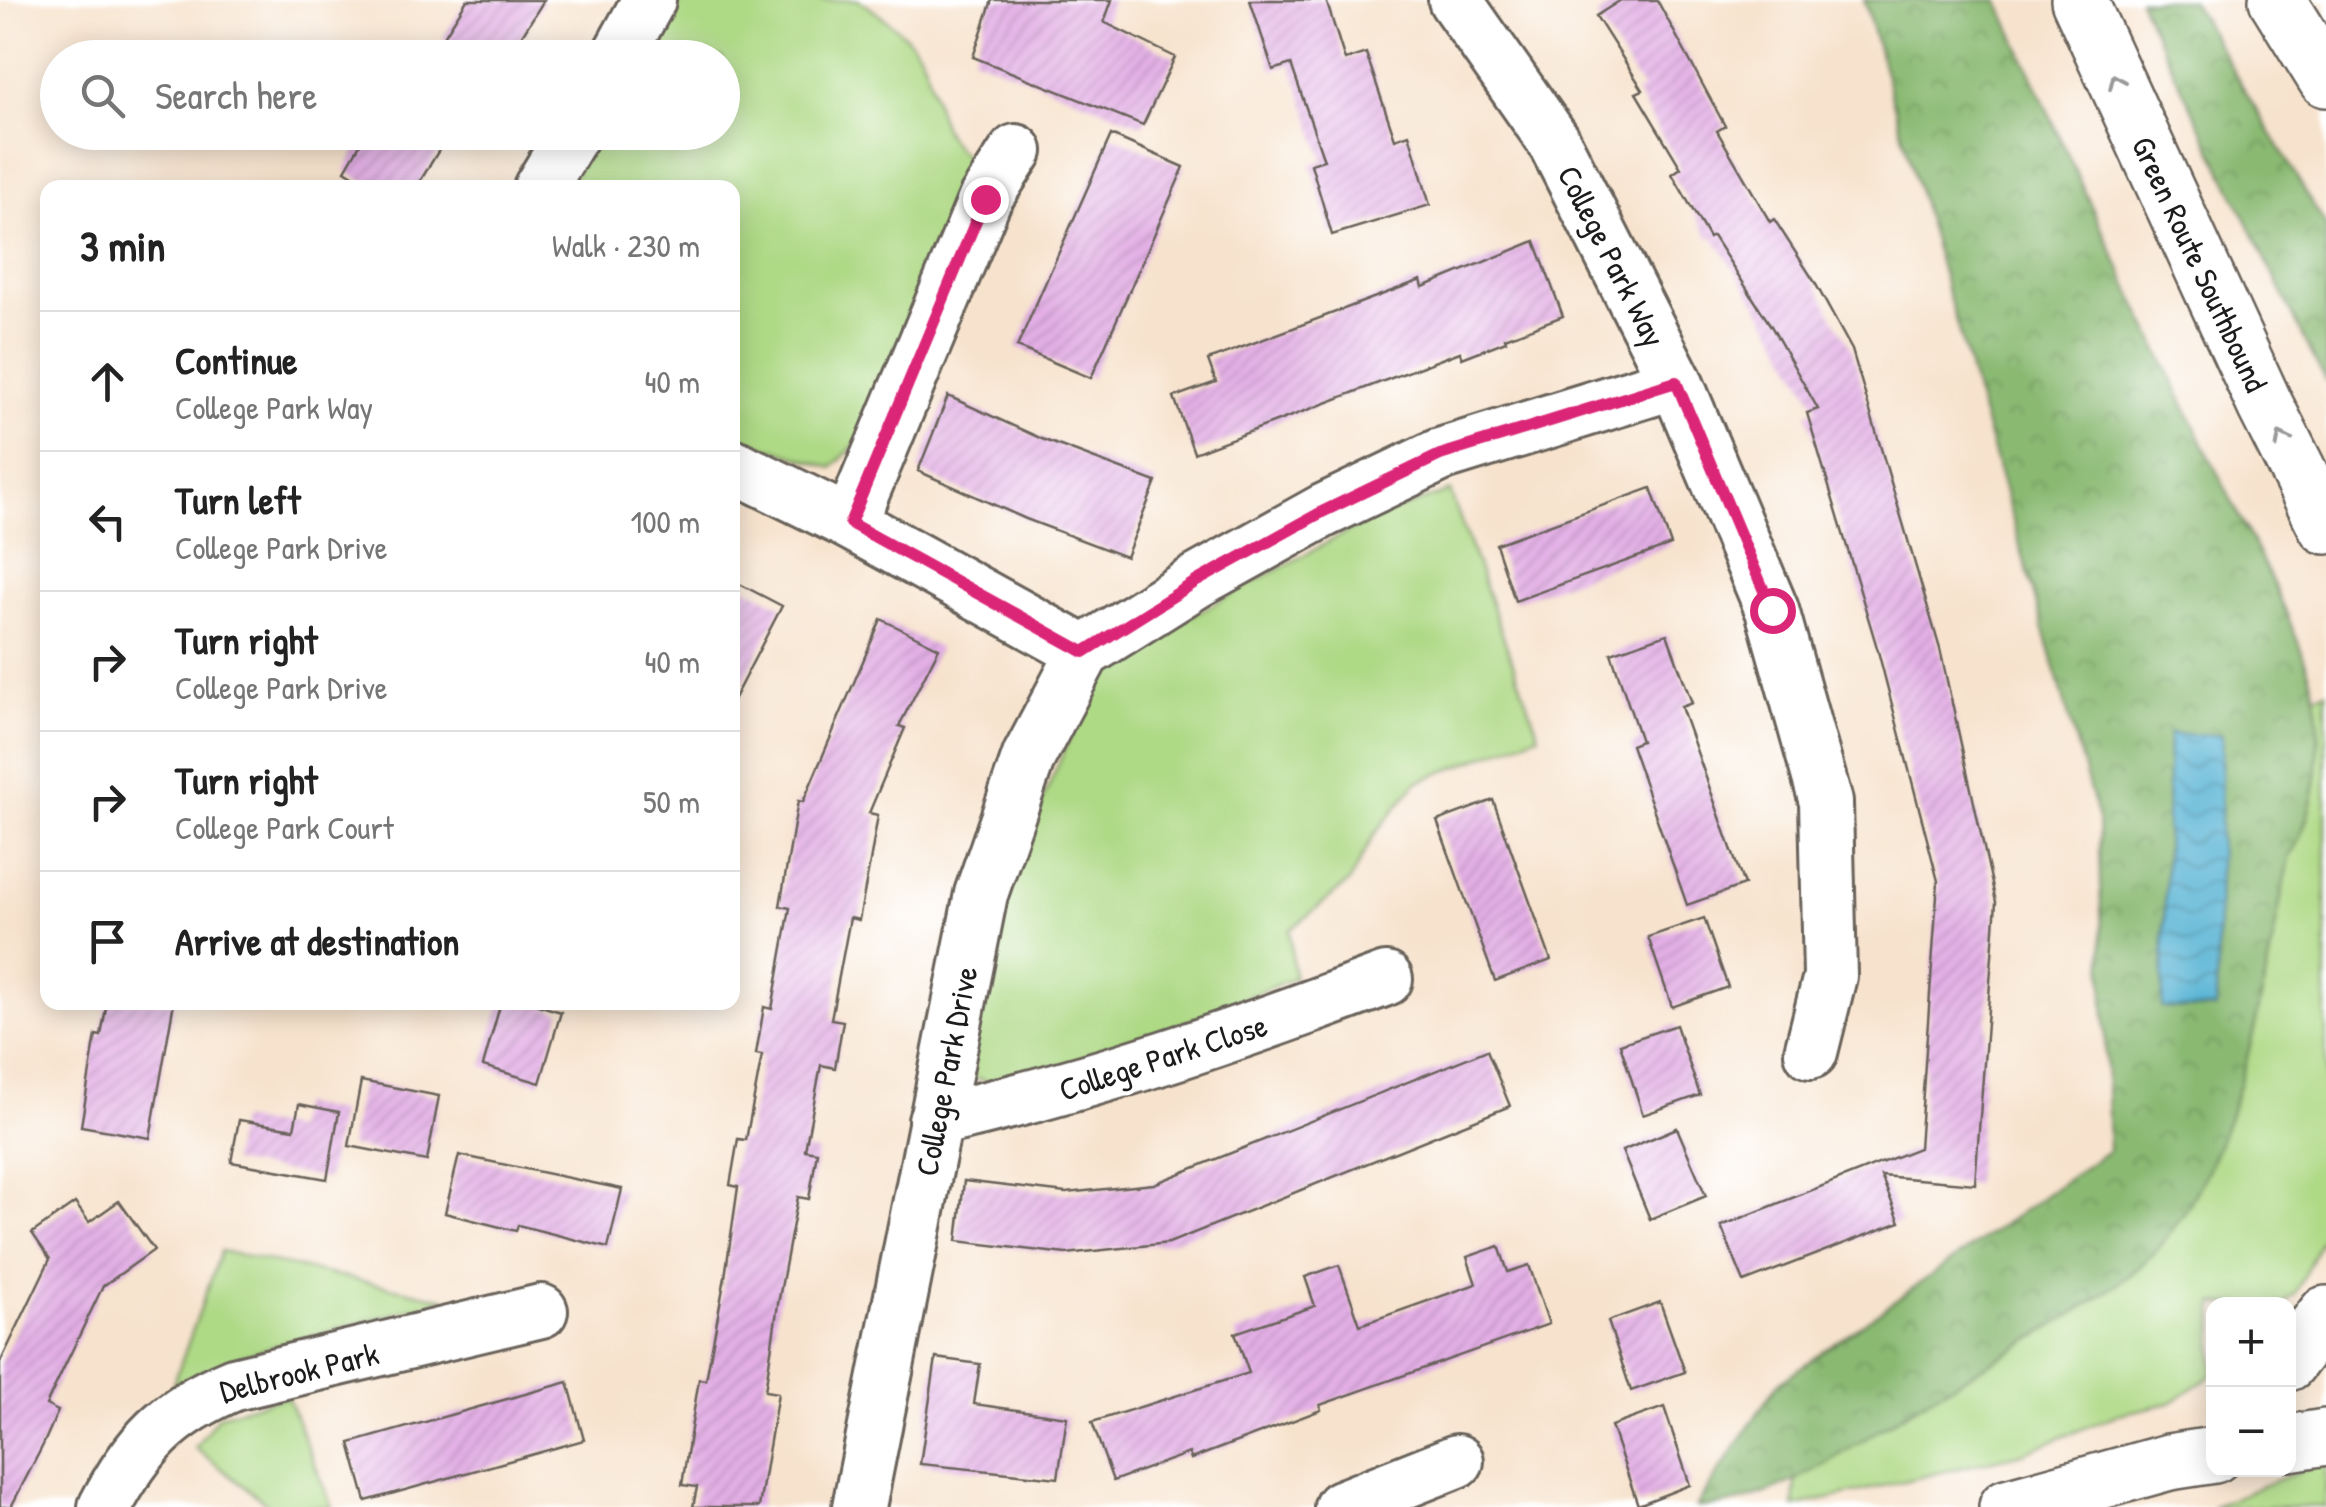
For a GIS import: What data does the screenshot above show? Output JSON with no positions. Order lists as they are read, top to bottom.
{
  "streets": {
    "main road": ["Green Route Southbound"],
    "street": [
      "College Park Way",
      "College Park Close",
      "College Park Drive",
      "Delbrook Park"
    ]
  },
  "crossings": [
    ["College Park Close", "College Park Drive"]
  ],
  "one_way": ["Green Route Southbound"],
  "page": {
    "search": "Search here",
    "heading": ["3 min", "Walk · 230 m"],
    "list": [
      ["Continue", "College Park Way", "40 m"],
      ["Turn left", "College Park Drive", "100 m"],
      ["Turn right", "College Park Drive", "40 m"],
      ["Turn right", "College Park Court", "50 m"],
      "Arrive at destination"
    ],
    "map_buttons": ["+", "−"]
  }
}
